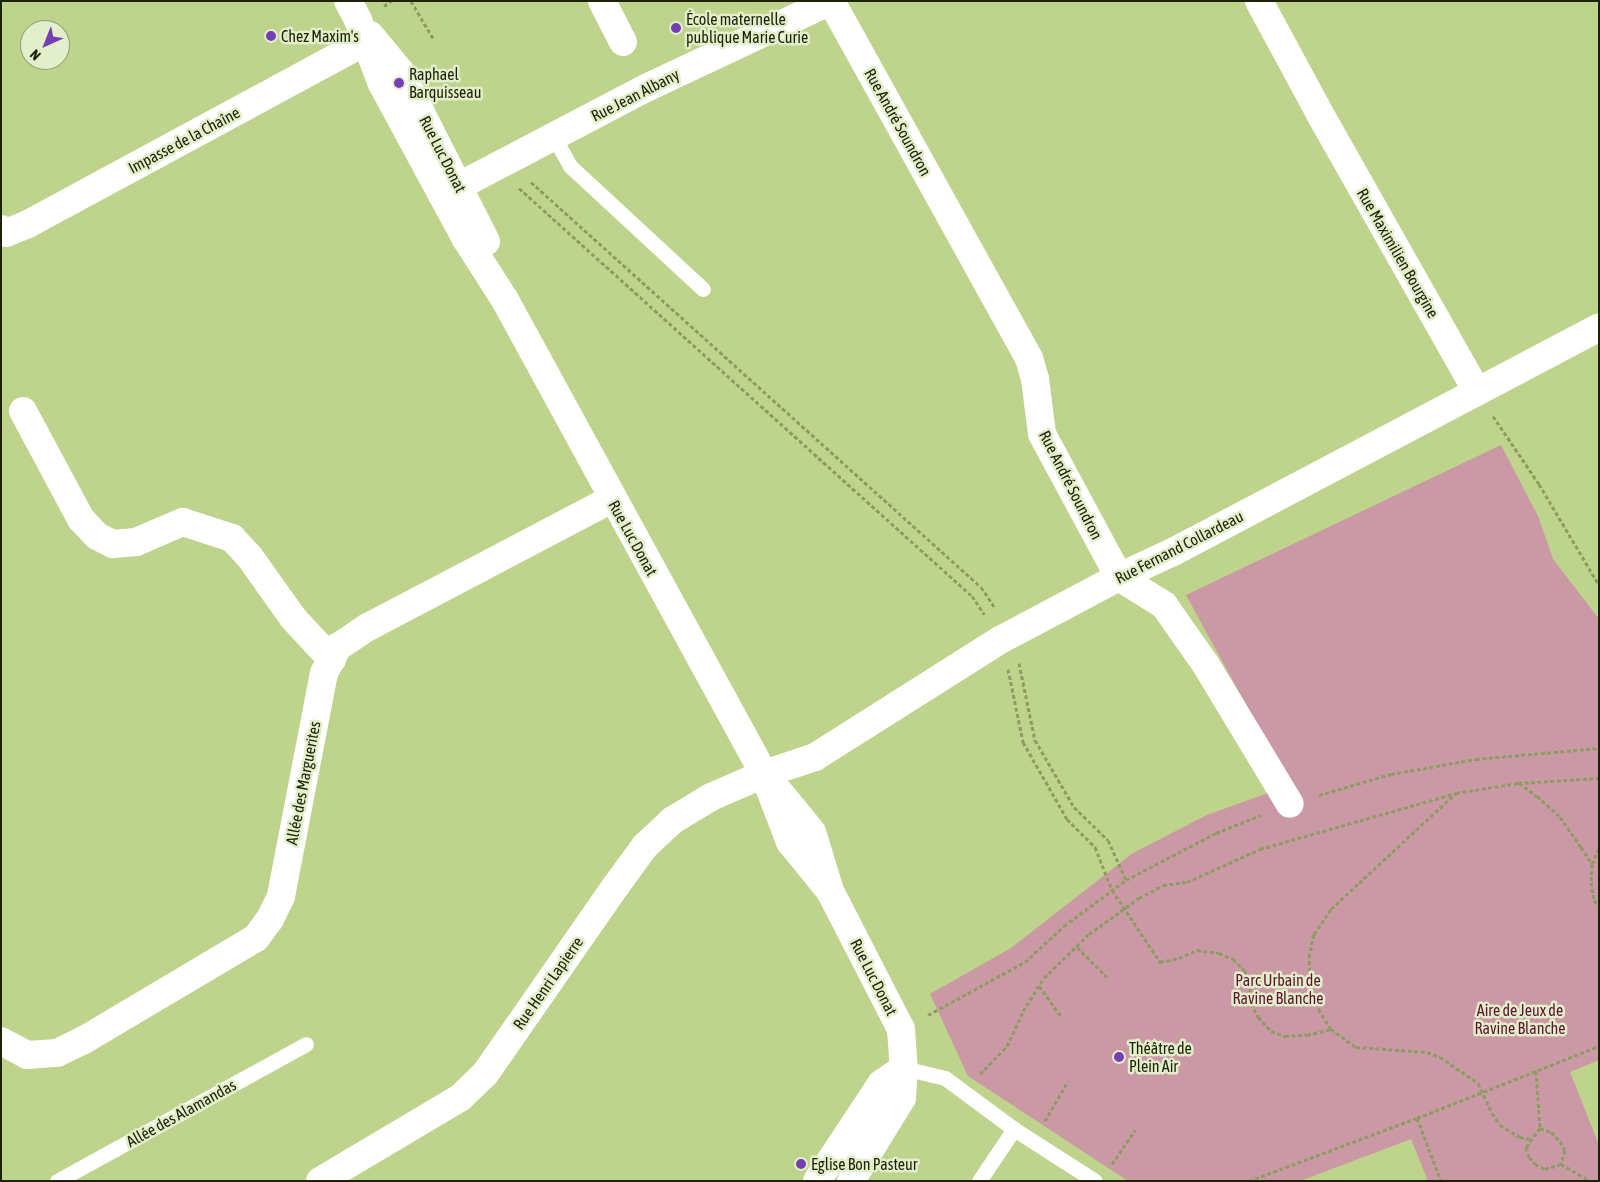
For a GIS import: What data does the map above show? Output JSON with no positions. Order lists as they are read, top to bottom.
{
  "streets": {
    "street": [
      "Rue Jean Albany",
      "Rue André Soundron",
      "Impasse de la Chaîne",
      "Rue Luc Donat",
      "Rue Maximilien Bourgine",
      "Rue Fernand Collardeau",
      "Allée des Marguerites",
      "Rue Henri Lapierre"
    ],
    "lane": ["Allée des Alamandas"]
  },
  "crossings": [
    ["Rue Jean Albany", "Rue André Soundron"],
    ["Rue Jean Albany", "Rue Luc Donat"],
    ["Rue André Soundron", "Rue Fernand Collardeau"],
    ["Impasse de la Chaîne", "Rue Luc Donat"],
    ["Rue Luc Donat", "Rue Fernand Collardeau"],
    ["Rue Luc Donat", "Allée des Marguerites"],
    ["Rue Luc Donat", "Rue Henri Lapierre"],
    ["Rue Maximilien Bourgine", "Rue Fernand Collardeau"],
    ["Rue Fernand Collardeau", "Rue Henri Lapierre"]
  ],
  "parks": ["Parc Urbain de Ravine Blanche", "Aire de Jeux de Ravine Blanche"],
  "places": [
    "École maternelle publique Marie Curie",
    "Chez Maxim's",
    "Raphael Barquisseau",
    "Théâtre de Plein Air",
    "Eglise Bon Pasteur"
  ],
  "north": "bottom left"
}
